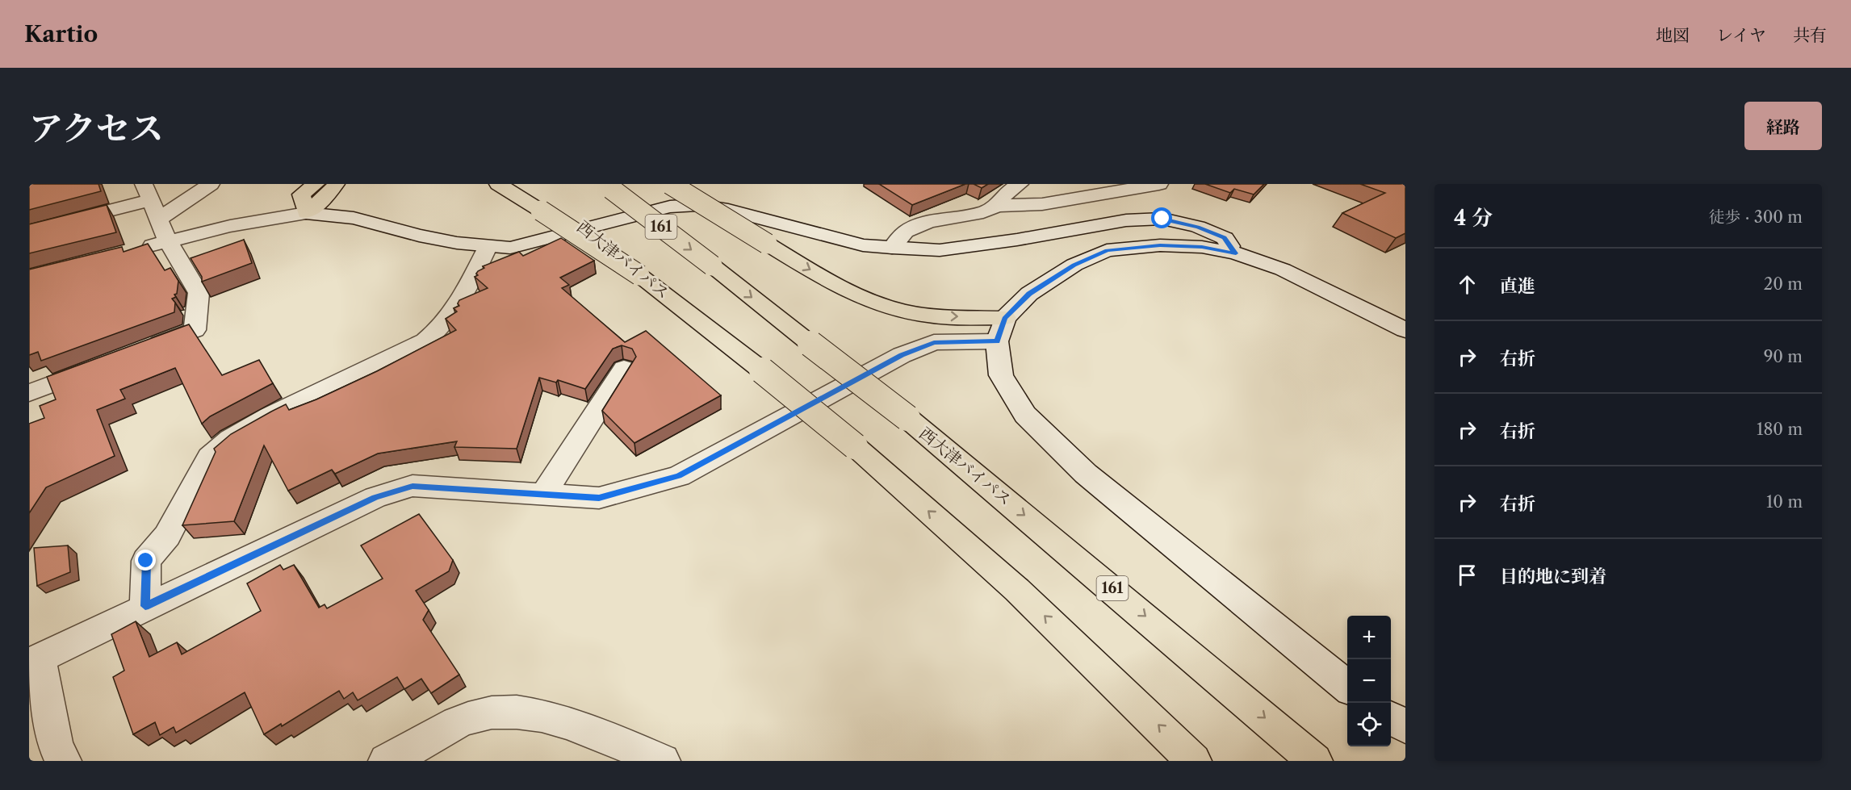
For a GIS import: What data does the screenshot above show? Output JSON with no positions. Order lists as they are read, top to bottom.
{
  "streets": {
    "highway": ["161", "西大津バイパス"]
  },
  "page": {
    "header": "Kartio",
    "nav": ["地図", "レイヤ", "共有"],
    "title": "アクセス",
    "buttons": "経路",
    "heading": ["4 分", "徒歩 · 300 m"],
    "list": [
      ["直進", "20 m"],
      ["右折", "90 m"],
      ["右折", "180 m"],
      ["右折", "10 m"],
      "目的地に到着"
    ],
    "map_buttons": ["+", "−"]
  }
}
